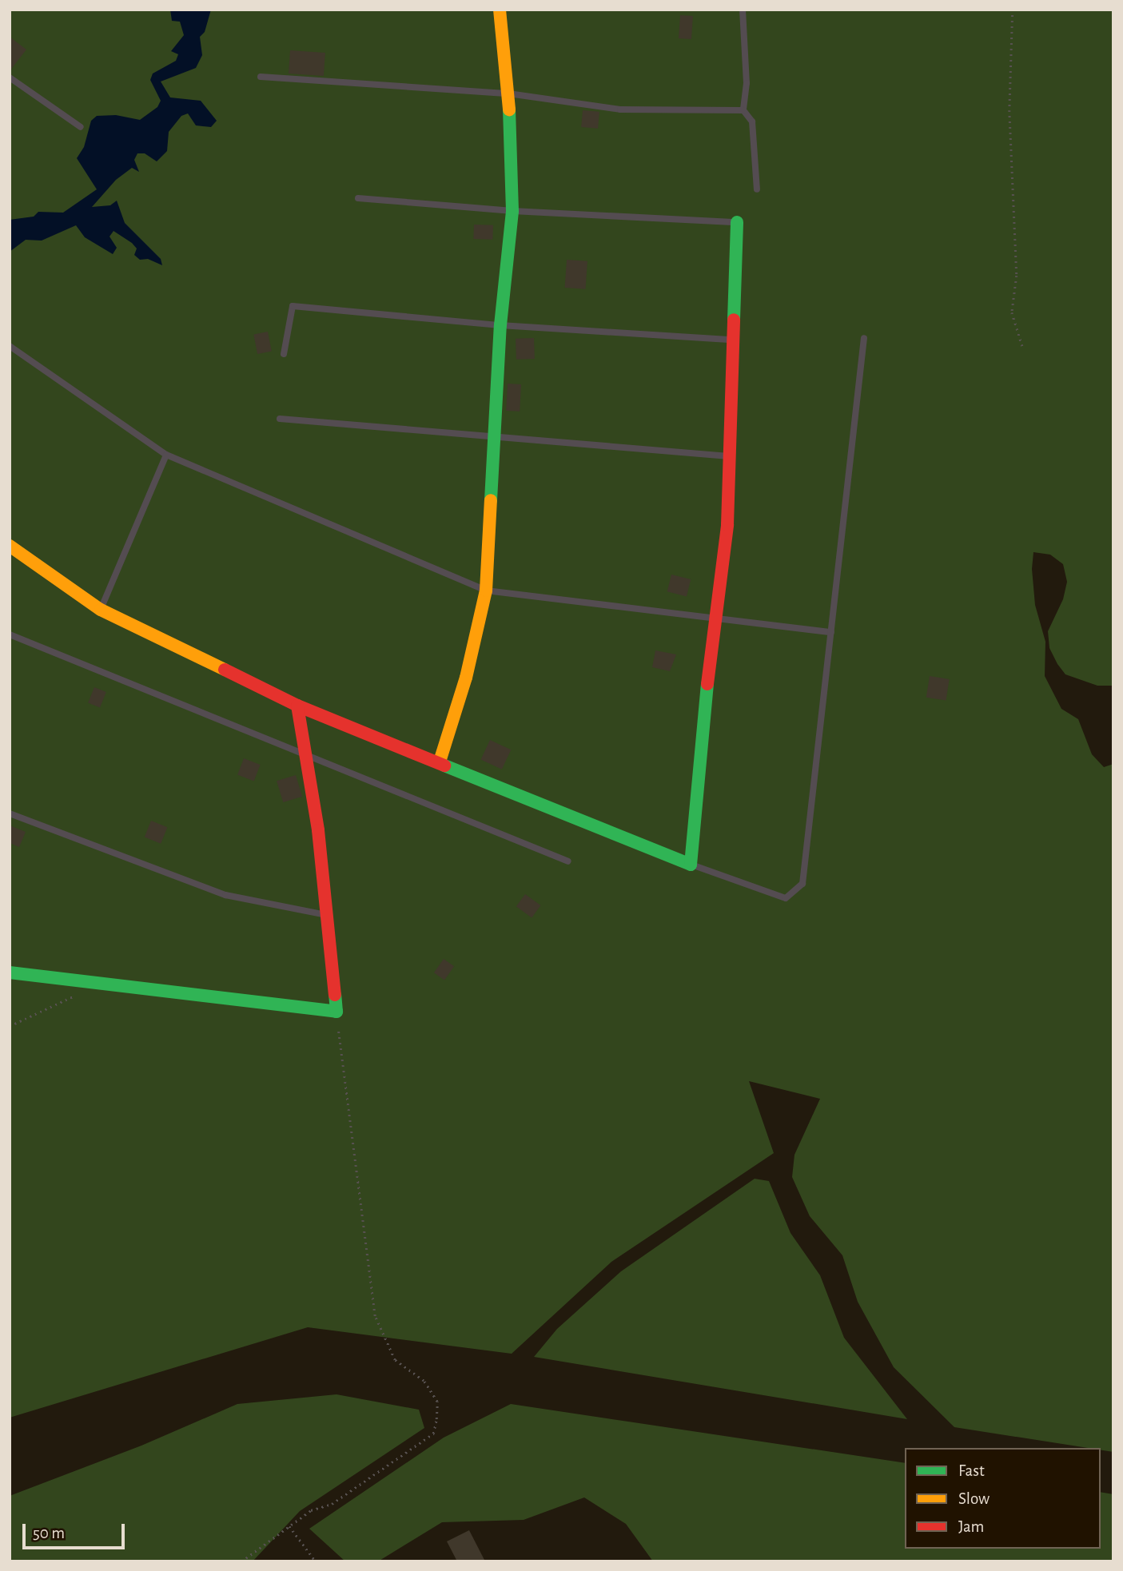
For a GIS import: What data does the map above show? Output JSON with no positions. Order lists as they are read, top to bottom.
{
  "legend": ["Fast", "Slow", "Jam"],
  "scale_bar": "50 m"
}
